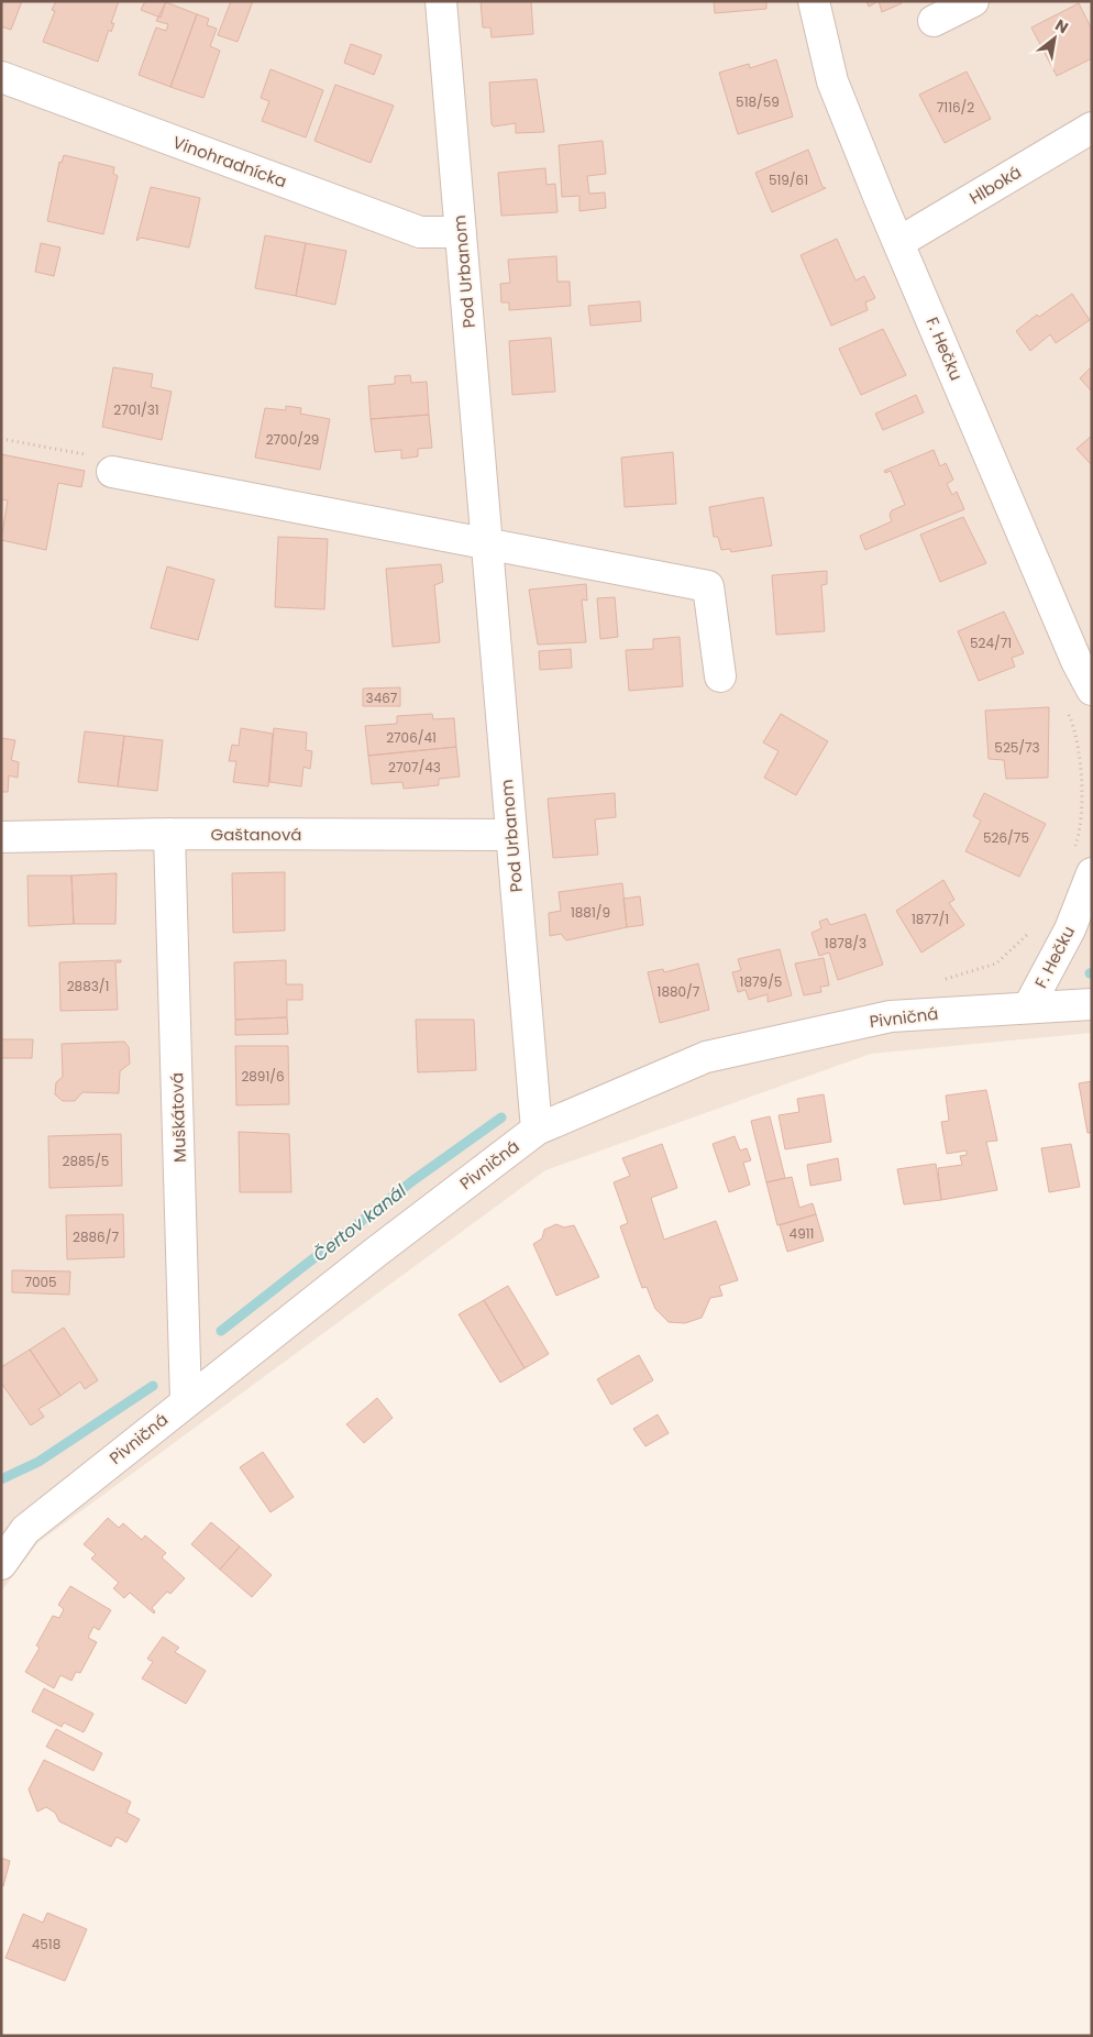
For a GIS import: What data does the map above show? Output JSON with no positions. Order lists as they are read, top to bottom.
{
  "streets": {
    "street": [
      "Vinohradnícka",
      "Hlboká",
      "Pod Urbanom",
      "F. Hečku",
      "Gaštanová",
      "Pivničná",
      "Muškátová"
    ]
  },
  "crossings": [
    ["Vinohradnícka", "Pod Urbanom"],
    ["Hlboká", "F. Hečku"],
    ["Pod Urbanom", "Gaštanová"],
    ["Pod Urbanom", "Pivničná"],
    ["F. Hečku", "Pivničná"],
    ["Gaštanová", "Muškátová"],
    ["Pivničná", "Muškátová"]
  ],
  "water": ["Čertov kanál"],
  "house_numbers": [
    "518/59",
    "7116/2",
    "519/61",
    "2701/31",
    "2700/29",
    "524/71",
    "3467",
    "2706/41",
    "525/73",
    "2707/43",
    "526/75",
    "1881/9",
    "1877/1",
    "1878/3",
    "1879/5",
    "2883/1",
    "1880/7",
    "2891/6",
    "2885/5",
    "4911",
    "2886/7",
    "7005",
    "4518"
  ],
  "north": "top right"
}
